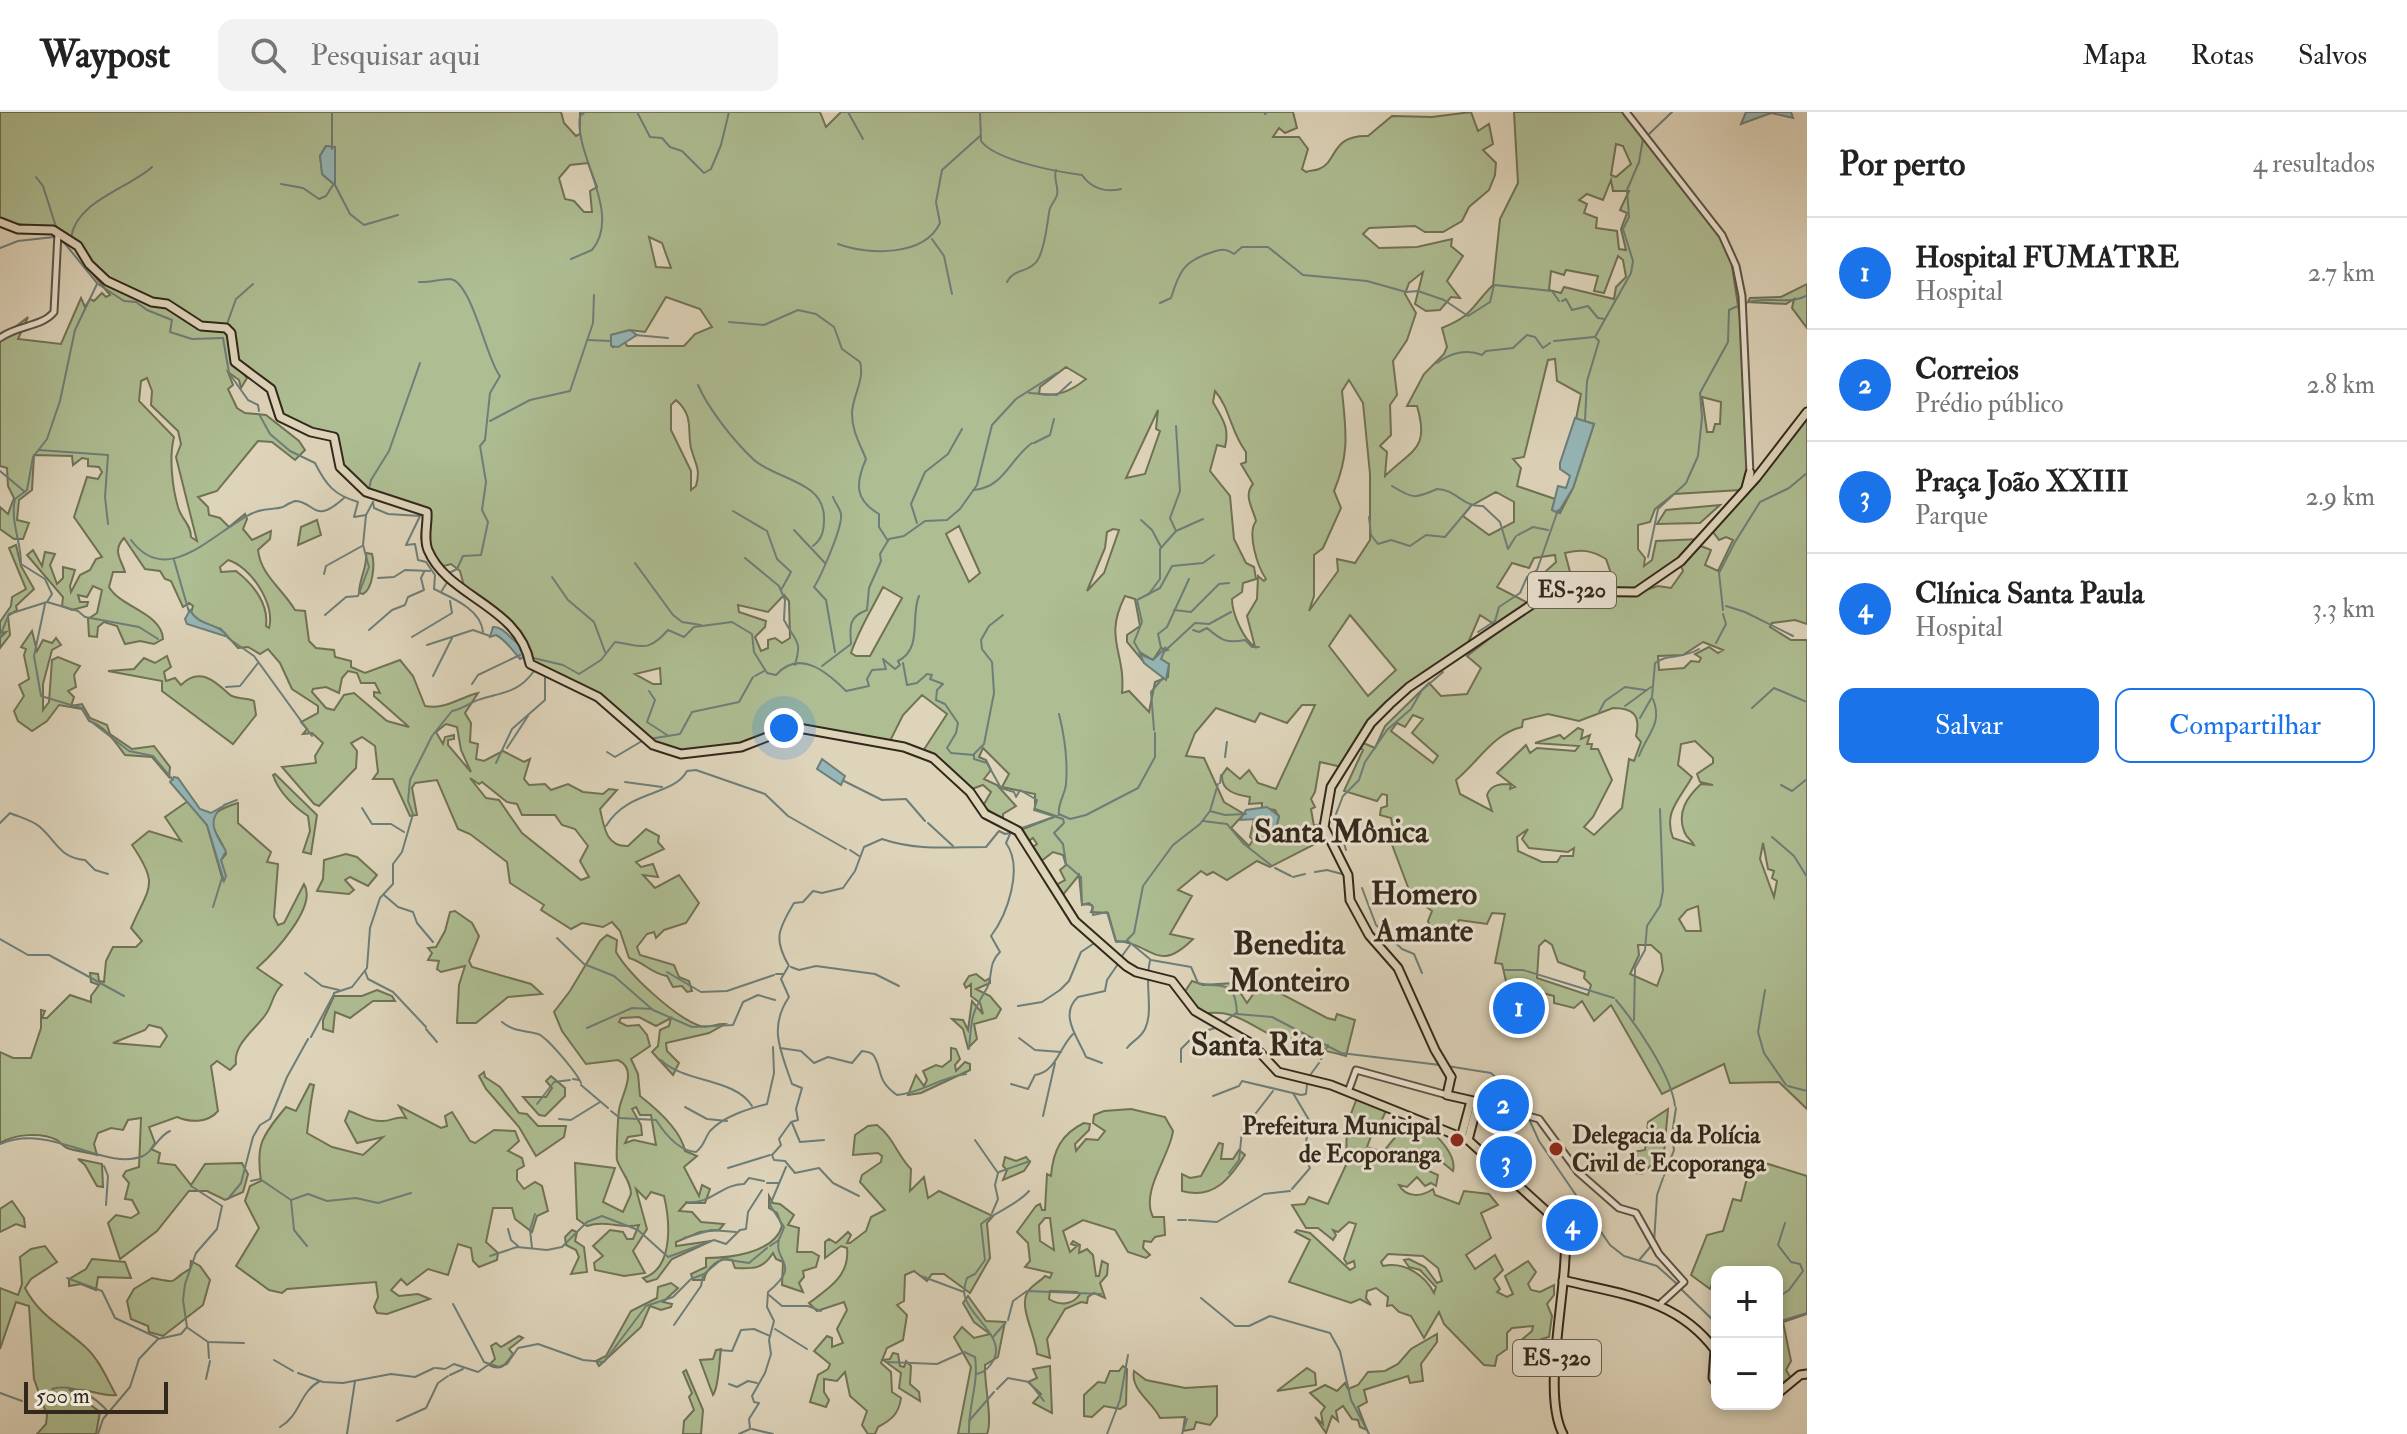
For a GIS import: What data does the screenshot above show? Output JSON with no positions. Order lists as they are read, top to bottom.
{
  "streets": {
    "main road": ["ES-320"]
  },
  "districts": [
    "Santa Mônica",
    "Homero Amante",
    "Benedita Monteiro",
    "Santa Rita"
  ],
  "places": ["Prefeitura Municipal de Ecoporanga", "Delegacia da Polícia Civil de Ecoporanga"],
  "scale_bar": "500 m",
  "page": {
    "header": "Waypost",
    "search": "Pesquisar aqui",
    "nav": ["Mapa", "Rotas", "Salvos"],
    "heading": ["Por perto", "4 resultados"],
    "list": [
      {
        "mark": "1",
        "name": "Hospital FUMATRE",
        "note": "Hospital",
        "value": "2.7 km"
      },
      {
        "mark": "2",
        "name": "Correios",
        "note": "Prédio público",
        "value": "2.8 km"
      },
      {
        "mark": "3",
        "name": "Praça João XXIII",
        "note": "Parque",
        "value": "2.9 km"
      },
      {
        "mark": "4",
        "name": "Clínica Santa Paula",
        "note": "Hospital",
        "value": "3.3 km"
      }
    ],
    "buttons": ["Salvar", "Compartilhar"],
    "pins": [
      "1",
      "2",
      "3",
      "4"
    ],
    "map_buttons": ["+", "−"],
    "scale": "500 m"
  }
}
